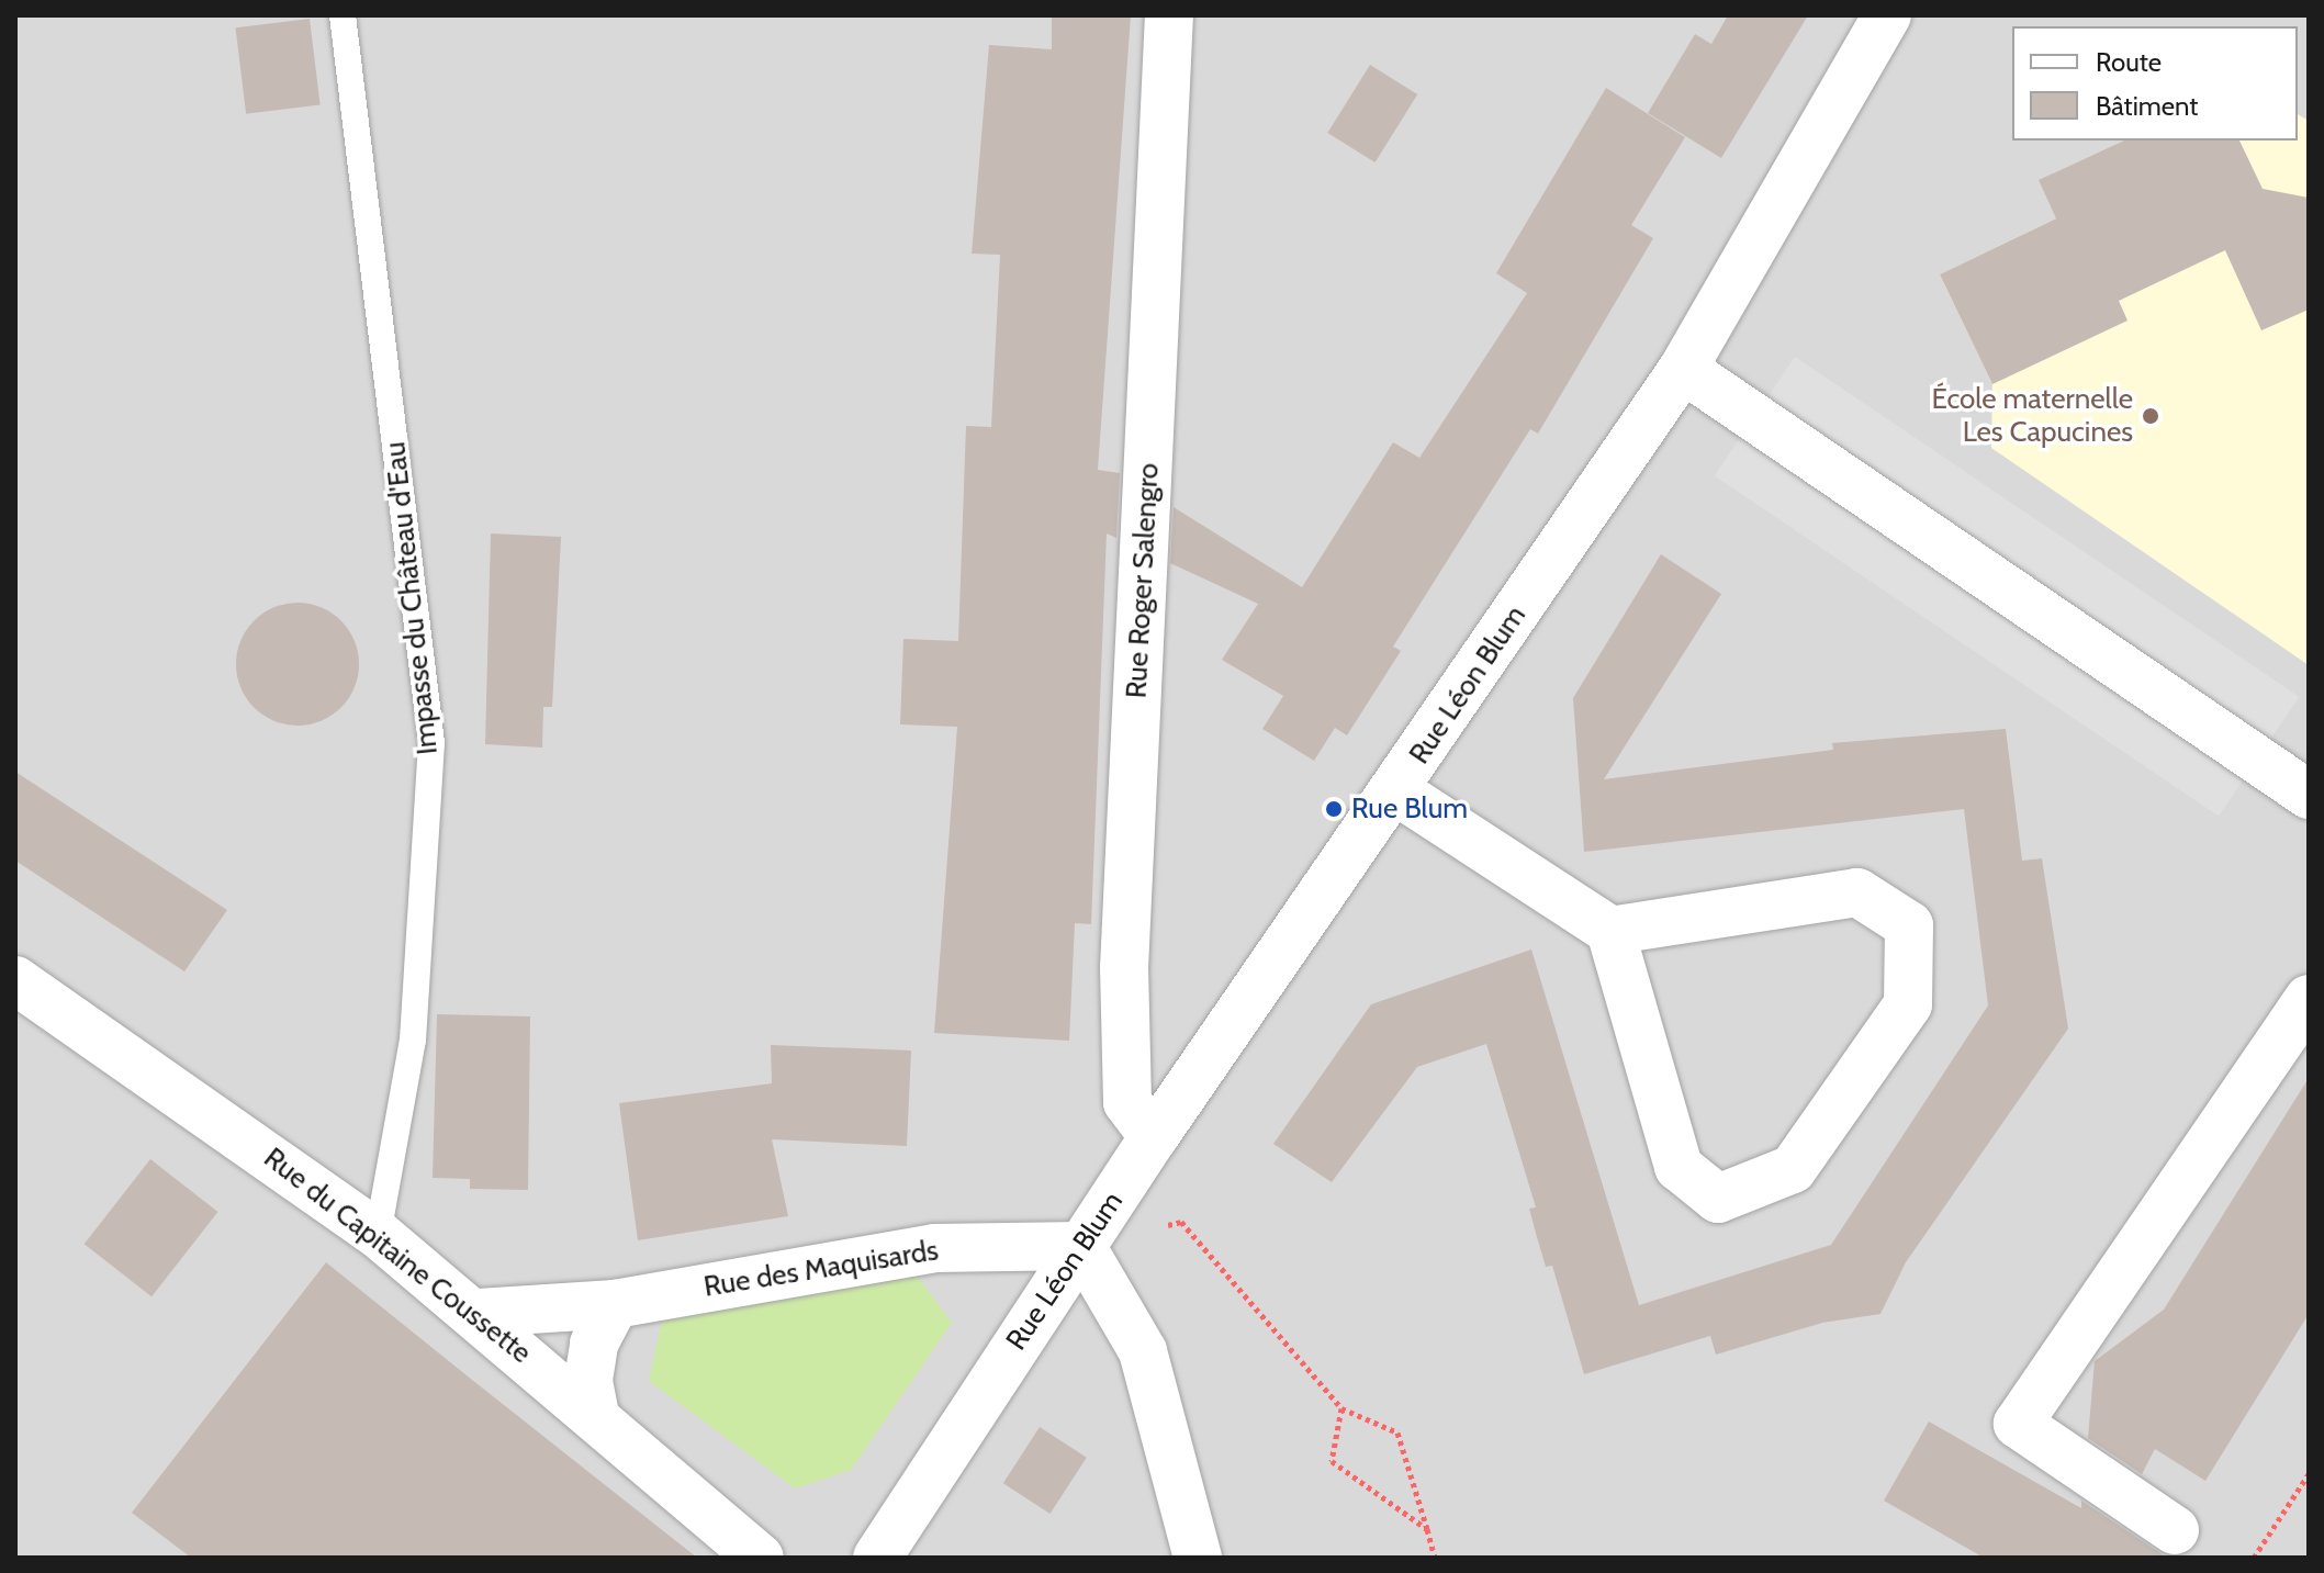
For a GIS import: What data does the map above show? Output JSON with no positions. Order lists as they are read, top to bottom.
{
  "streets": {
    "street": [
      "Rue Roger Salengro",
      "Rue Léon Blum",
      "Rue du Capitaine Coussette",
      "Rue des Maquisards"
    ],
    "lane": ["Impasse du Château d'Eau"]
  },
  "crossings": [
    ["Rue Roger Salengro", "Rue Léon Blum"],
    ["Impasse du Château d'Eau", "Rue du Capitaine Coussette"],
    ["Rue Léon Blum", "Rue des Maquisards"],
    ["Rue du Capitaine Coussette", "Rue des Maquisards"]
  ],
  "places": ["École maternelle Les Capucines", "Rue Blum"],
  "legend": ["Route", "Bâtiment"]
}
